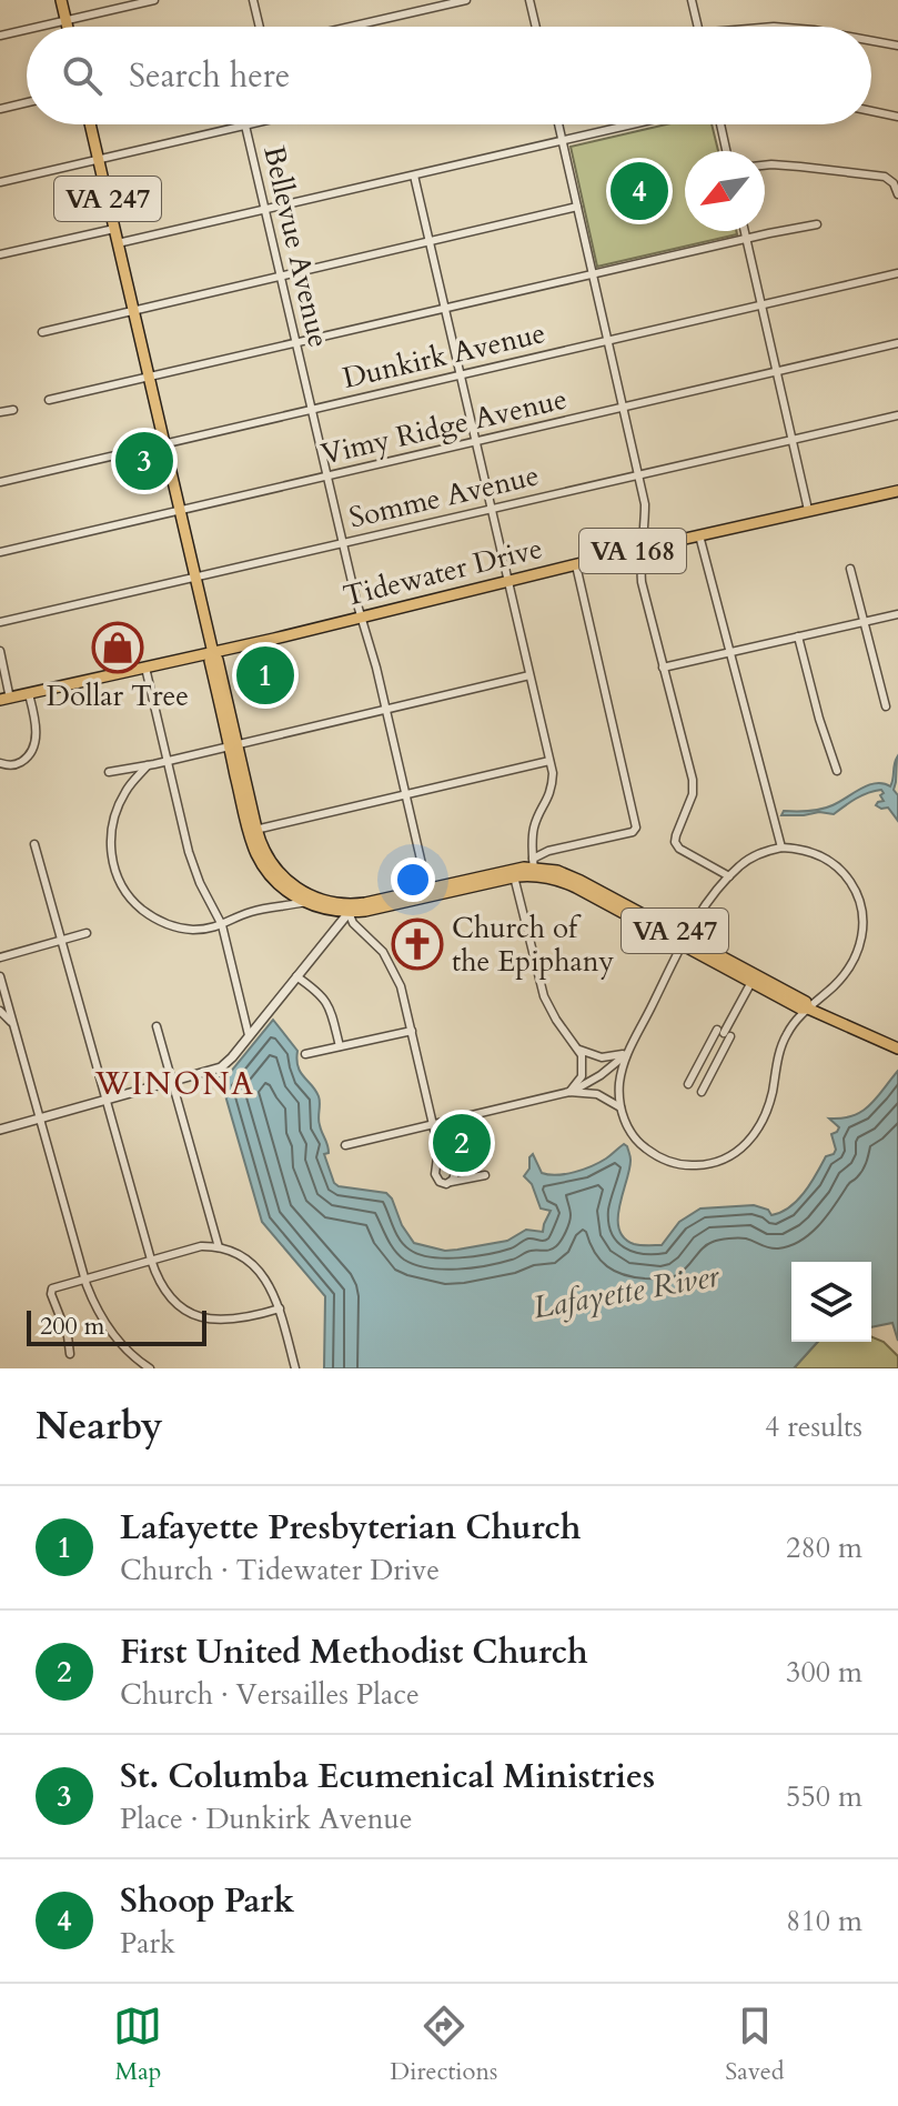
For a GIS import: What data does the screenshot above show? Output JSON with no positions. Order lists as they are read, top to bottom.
{
  "streets": {
    "main road": ["VA 247", "VA 168", "Tidewater Drive"],
    "street": [
      "Bellevue Avenue",
      "Dunkirk Avenue",
      "Vimy Ridge Avenue",
      "Somme Avenue"
    ]
  },
  "crossings": [
    ["VA 247", "Bellevue Avenue"],
    ["VA 247", "Dunkirk Avenue"],
    ["VA 247", "Vimy Ridge Avenue"],
    ["VA 247", "Somme Avenue"],
    ["VA 247", "Tidewater Drive"],
    ["Bellevue Avenue", "Dunkirk Avenue"],
    ["Bellevue Avenue", "Vimy Ridge Avenue"],
    ["Bellevue Avenue", "Somme Avenue"],
    ["Bellevue Avenue", "Tidewater Drive"]
  ],
  "districts": ["WINONA"],
  "water": ["Lafayette River"],
  "places": {
    "shop": ["Dollar Tree"],
    "church": ["Church of the Epiphany"]
  },
  "scale_bar": "200 m",
  "north": "bottom left",
  "page": {
    "search": "Search here",
    "pins": [
      "4",
      "3",
      "1",
      "2"
    ],
    "scale": "200 m",
    "heading": ["Nearby", "4 results"],
    "list": [
      {
        "mark": "1",
        "name": "Lafayette Presbyterian Church",
        "note": "Church · Tidewater Drive",
        "value": "280 m"
      },
      {
        "mark": "2",
        "name": "First United Methodist Church",
        "note": "Church · Versailles Place",
        "value": "300 m"
      },
      {
        "mark": "3",
        "name": "St. Columba Ecumenical Ministries",
        "note": "Place · Dunkirk Avenue",
        "value": "550 m"
      },
      {
        "mark": "4",
        "name": "Shoop Park",
        "note": "Park",
        "value": "810 m"
      }
    ],
    "nav": ["Map", "Directions", "Saved"]
  }
}
